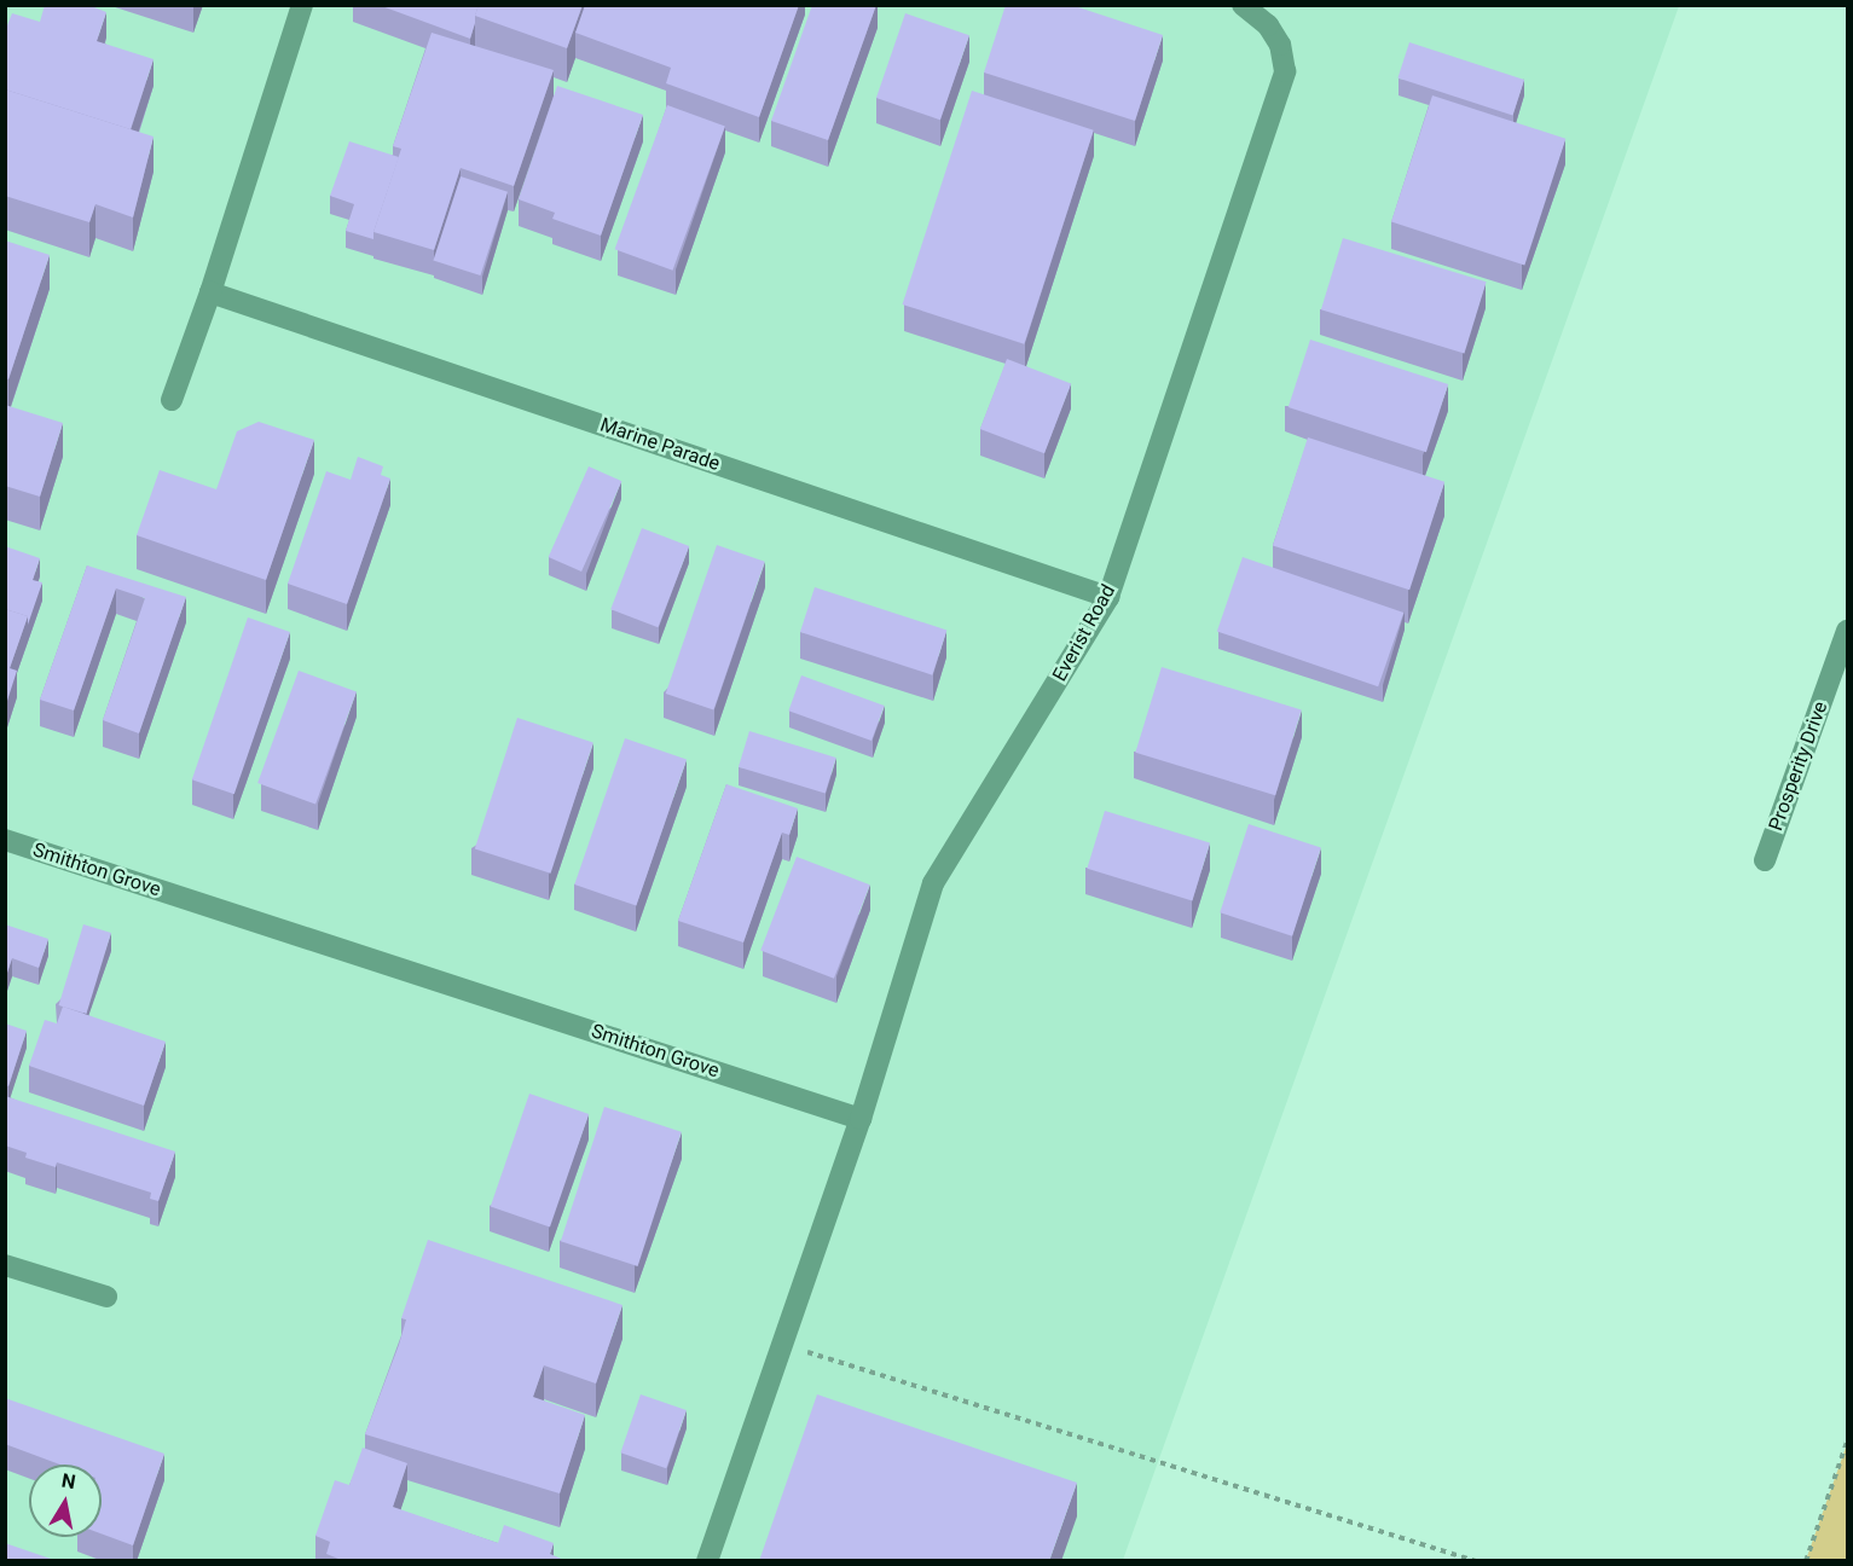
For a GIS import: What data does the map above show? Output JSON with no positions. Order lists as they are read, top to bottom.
{
  "streets": {
    "street": [
      "Marine Parade",
      "Everist Road",
      "Prosperity Drive",
      "Smithton Grove"
    ]
  },
  "crossings": [
    ["Marine Parade", "Everist Road"],
    ["Everist Road", "Smithton Grove"]
  ],
  "north": "top"
}
